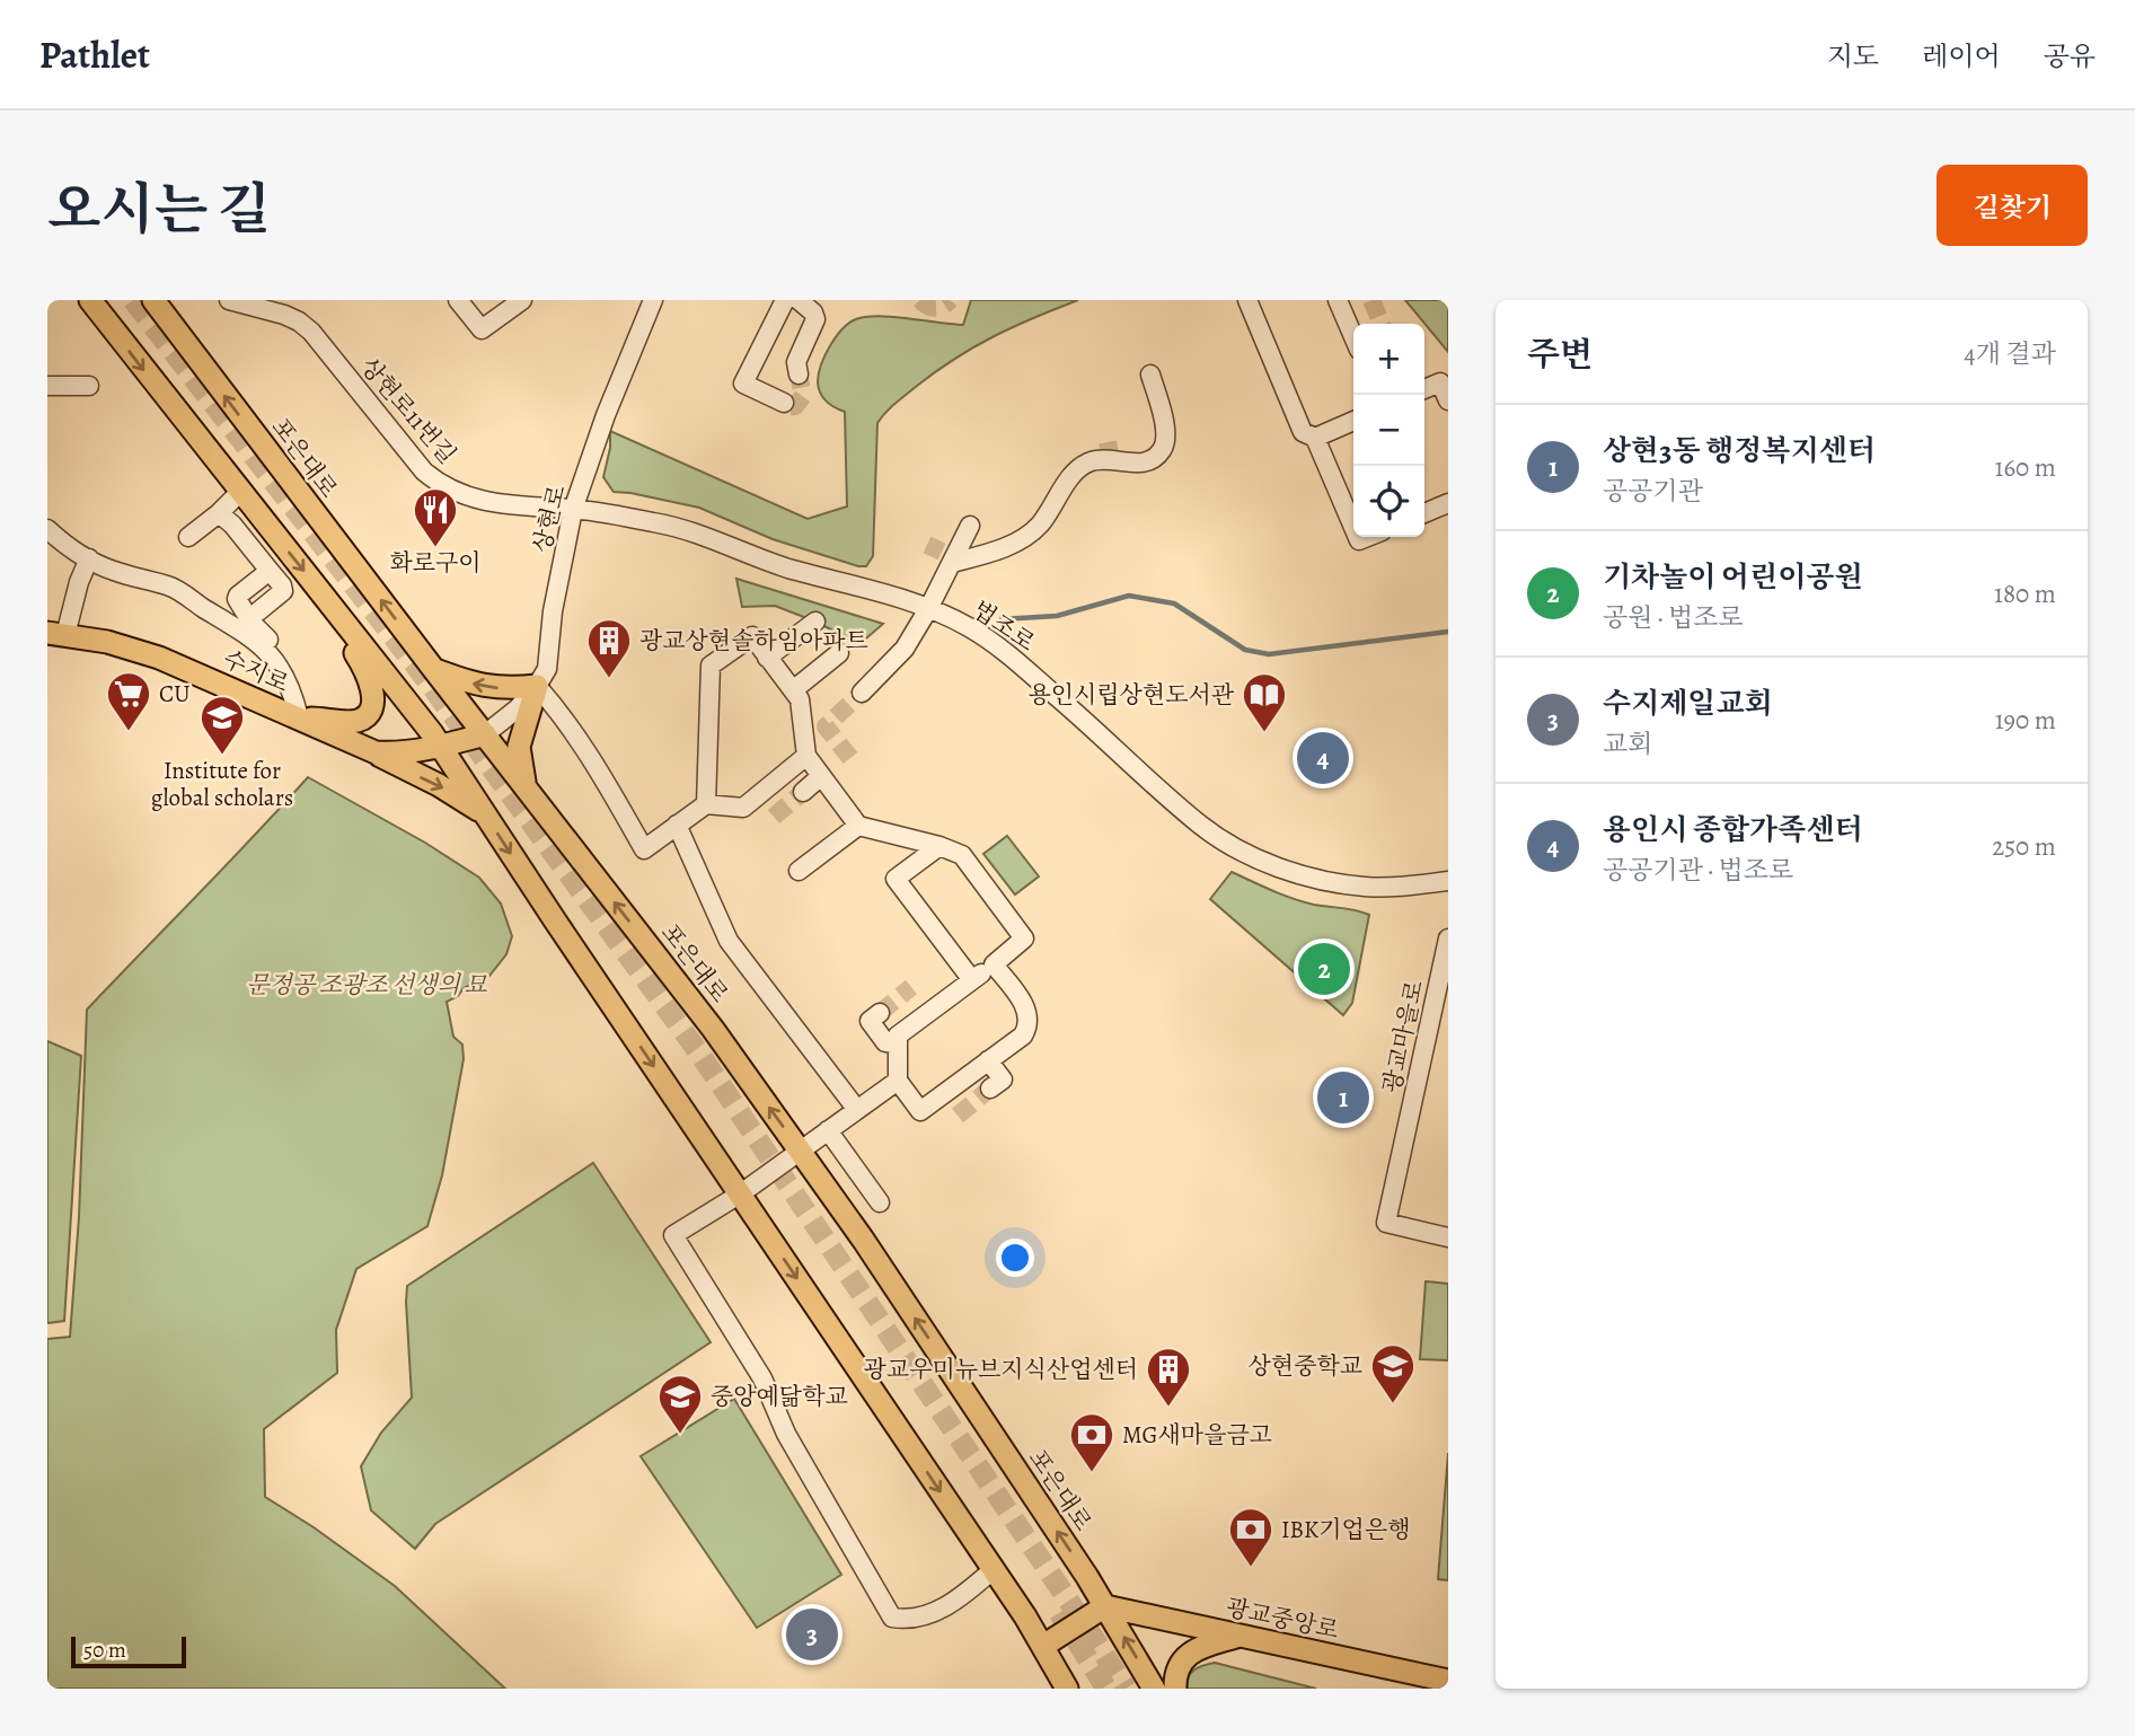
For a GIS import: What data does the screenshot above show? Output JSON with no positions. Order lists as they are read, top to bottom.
{
  "streets": {
    "main road": ["포은대로", "수지로", "광교중앙로"],
    "street": [
      "상현로11번길",
      "상현로",
      "법조로",
      "광교마을로"
    ]
  },
  "crossings": [
    ["상현로11번길", "상현로"],
    ["상현로11번길", "법조로"],
    ["포은대로", "상현로"],
    ["포은대로", "수지로"],
    ["포은대로", "광교중앙로"],
    ["상현로", "법조로"],
    ["상현로", "수지로"]
  ],
  "parks": ["문정공 조광조 선생의 묘"],
  "places": {
    "restaurant": ["화로구이"],
    "building": ["광교상현솔하임아파트", "광교우미뉴브지식산업센터"],
    "supermarket": ["CU"],
    "library": ["용인시립상현도서관"],
    "school or university": ["Institute for global scholars", "상현중학교", "중앙예닮학교"],
    "bank": ["MG새마을금고", "IBK기업은행"]
  },
  "scale_bar": "50 m",
  "page": {
    "header": "Pathlet",
    "nav": ["지도", "레이어", "공유"],
    "title": "오시는 길",
    "buttons": "길찾기",
    "heading": ["주변", "4개 결과"],
    "map_buttons": ["+", "−"],
    "list": [
      {
        "mark": "1",
        "name": "상현3동 행정복지센터",
        "note": "공공기관",
        "value": "160 m"
      },
      {
        "mark": "2",
        "name": "기차놀이 어린이공원",
        "note": "공원 · 법조로",
        "value": "180 m"
      },
      {
        "mark": "3",
        "name": "수지제일교회",
        "note": "교회",
        "value": "190 m"
      },
      {
        "mark": "4",
        "name": "용인시 종합가족센터",
        "note": "공공기관 · 법조로",
        "value": "250 m"
      }
    ],
    "pins": [
      "4",
      "2",
      "1",
      "3"
    ],
    "scale": "50 m"
  }
}
